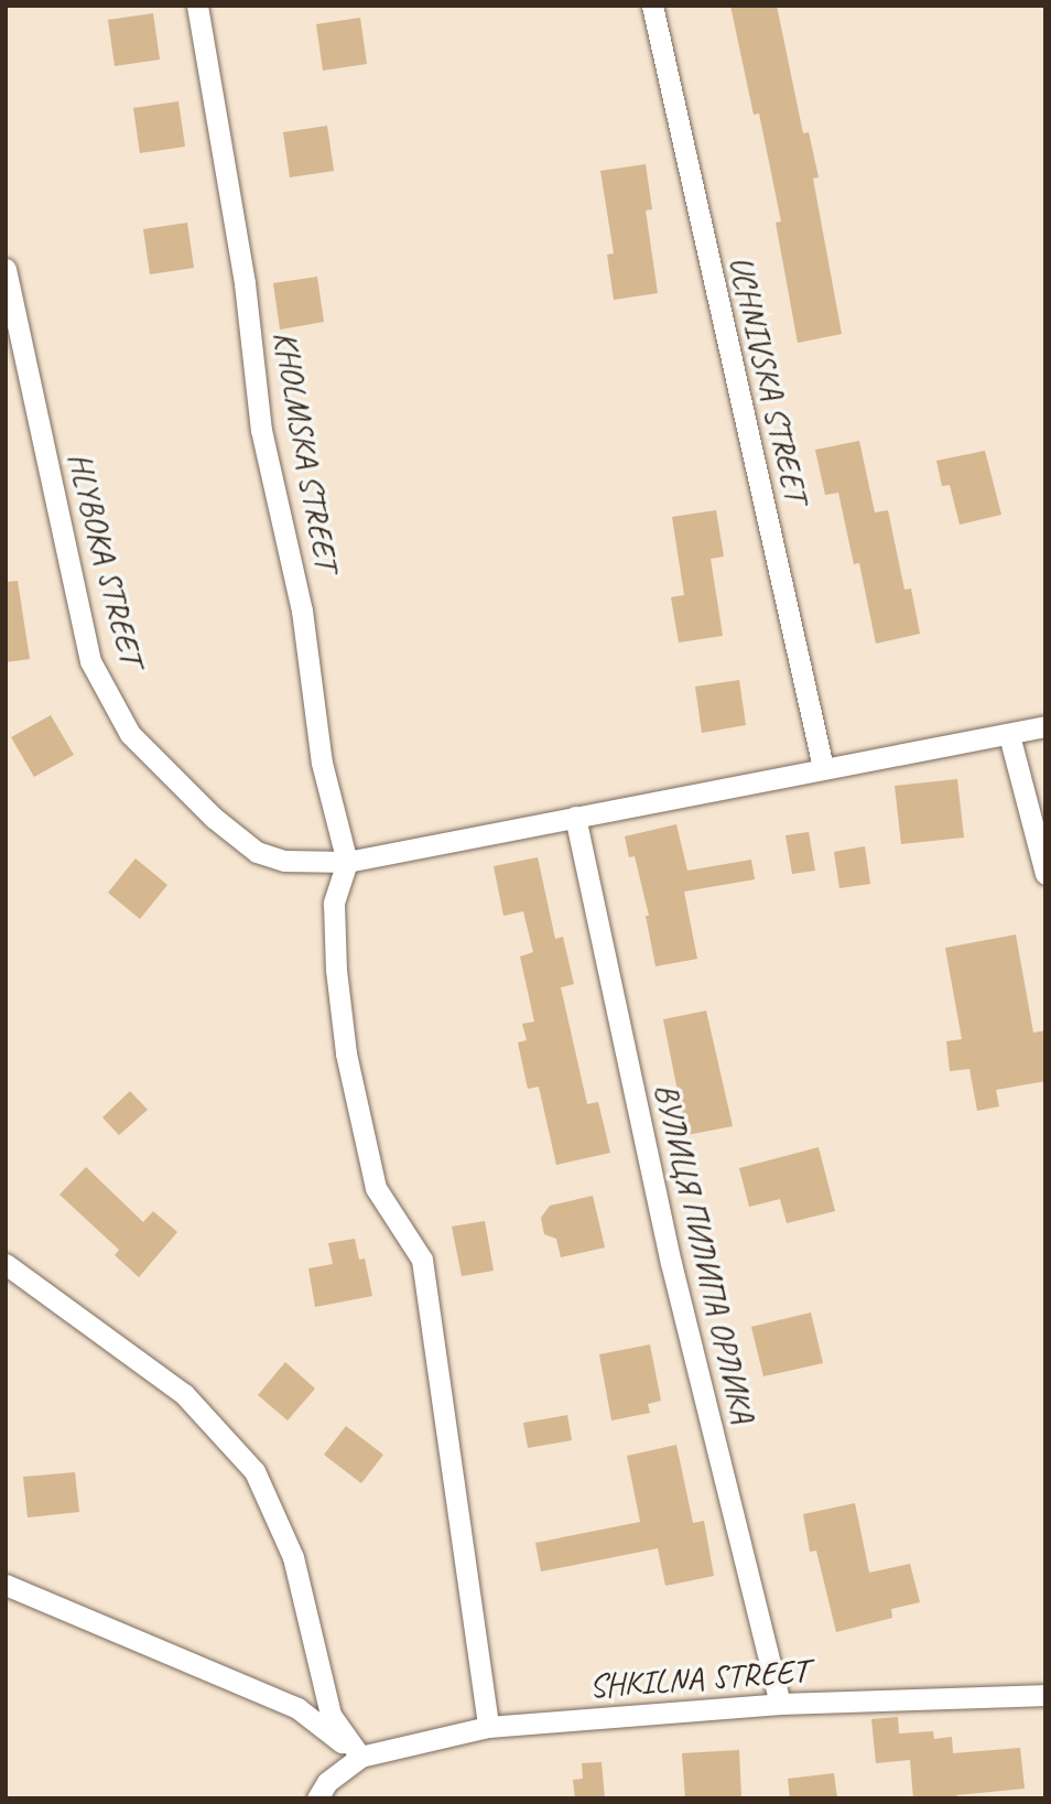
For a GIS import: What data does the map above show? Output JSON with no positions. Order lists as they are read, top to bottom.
{
  "streets": {
    "street": [
      "UCHNIVSKA STREET",
      "KHOLMSKA STREET",
      "HLYBOKA STREET",
      "ВУЛИЦЯ ПИЛИПА ОРЛИКА",
      "SHKILNA STREET"
    ]
  },
  "crossings": [
    ["UCHNIVSKA STREET", "HLYBOKA STREET"],
    ["KHOLMSKA STREET", "HLYBOKA STREET"],
    ["HLYBOKA STREET", "ВУЛИЦЯ ПИЛИПА ОРЛИКА"],
    ["ВУЛИЦЯ ПИЛИПА ОРЛИКА", "SHKILNA STREET"]
  ]
}
